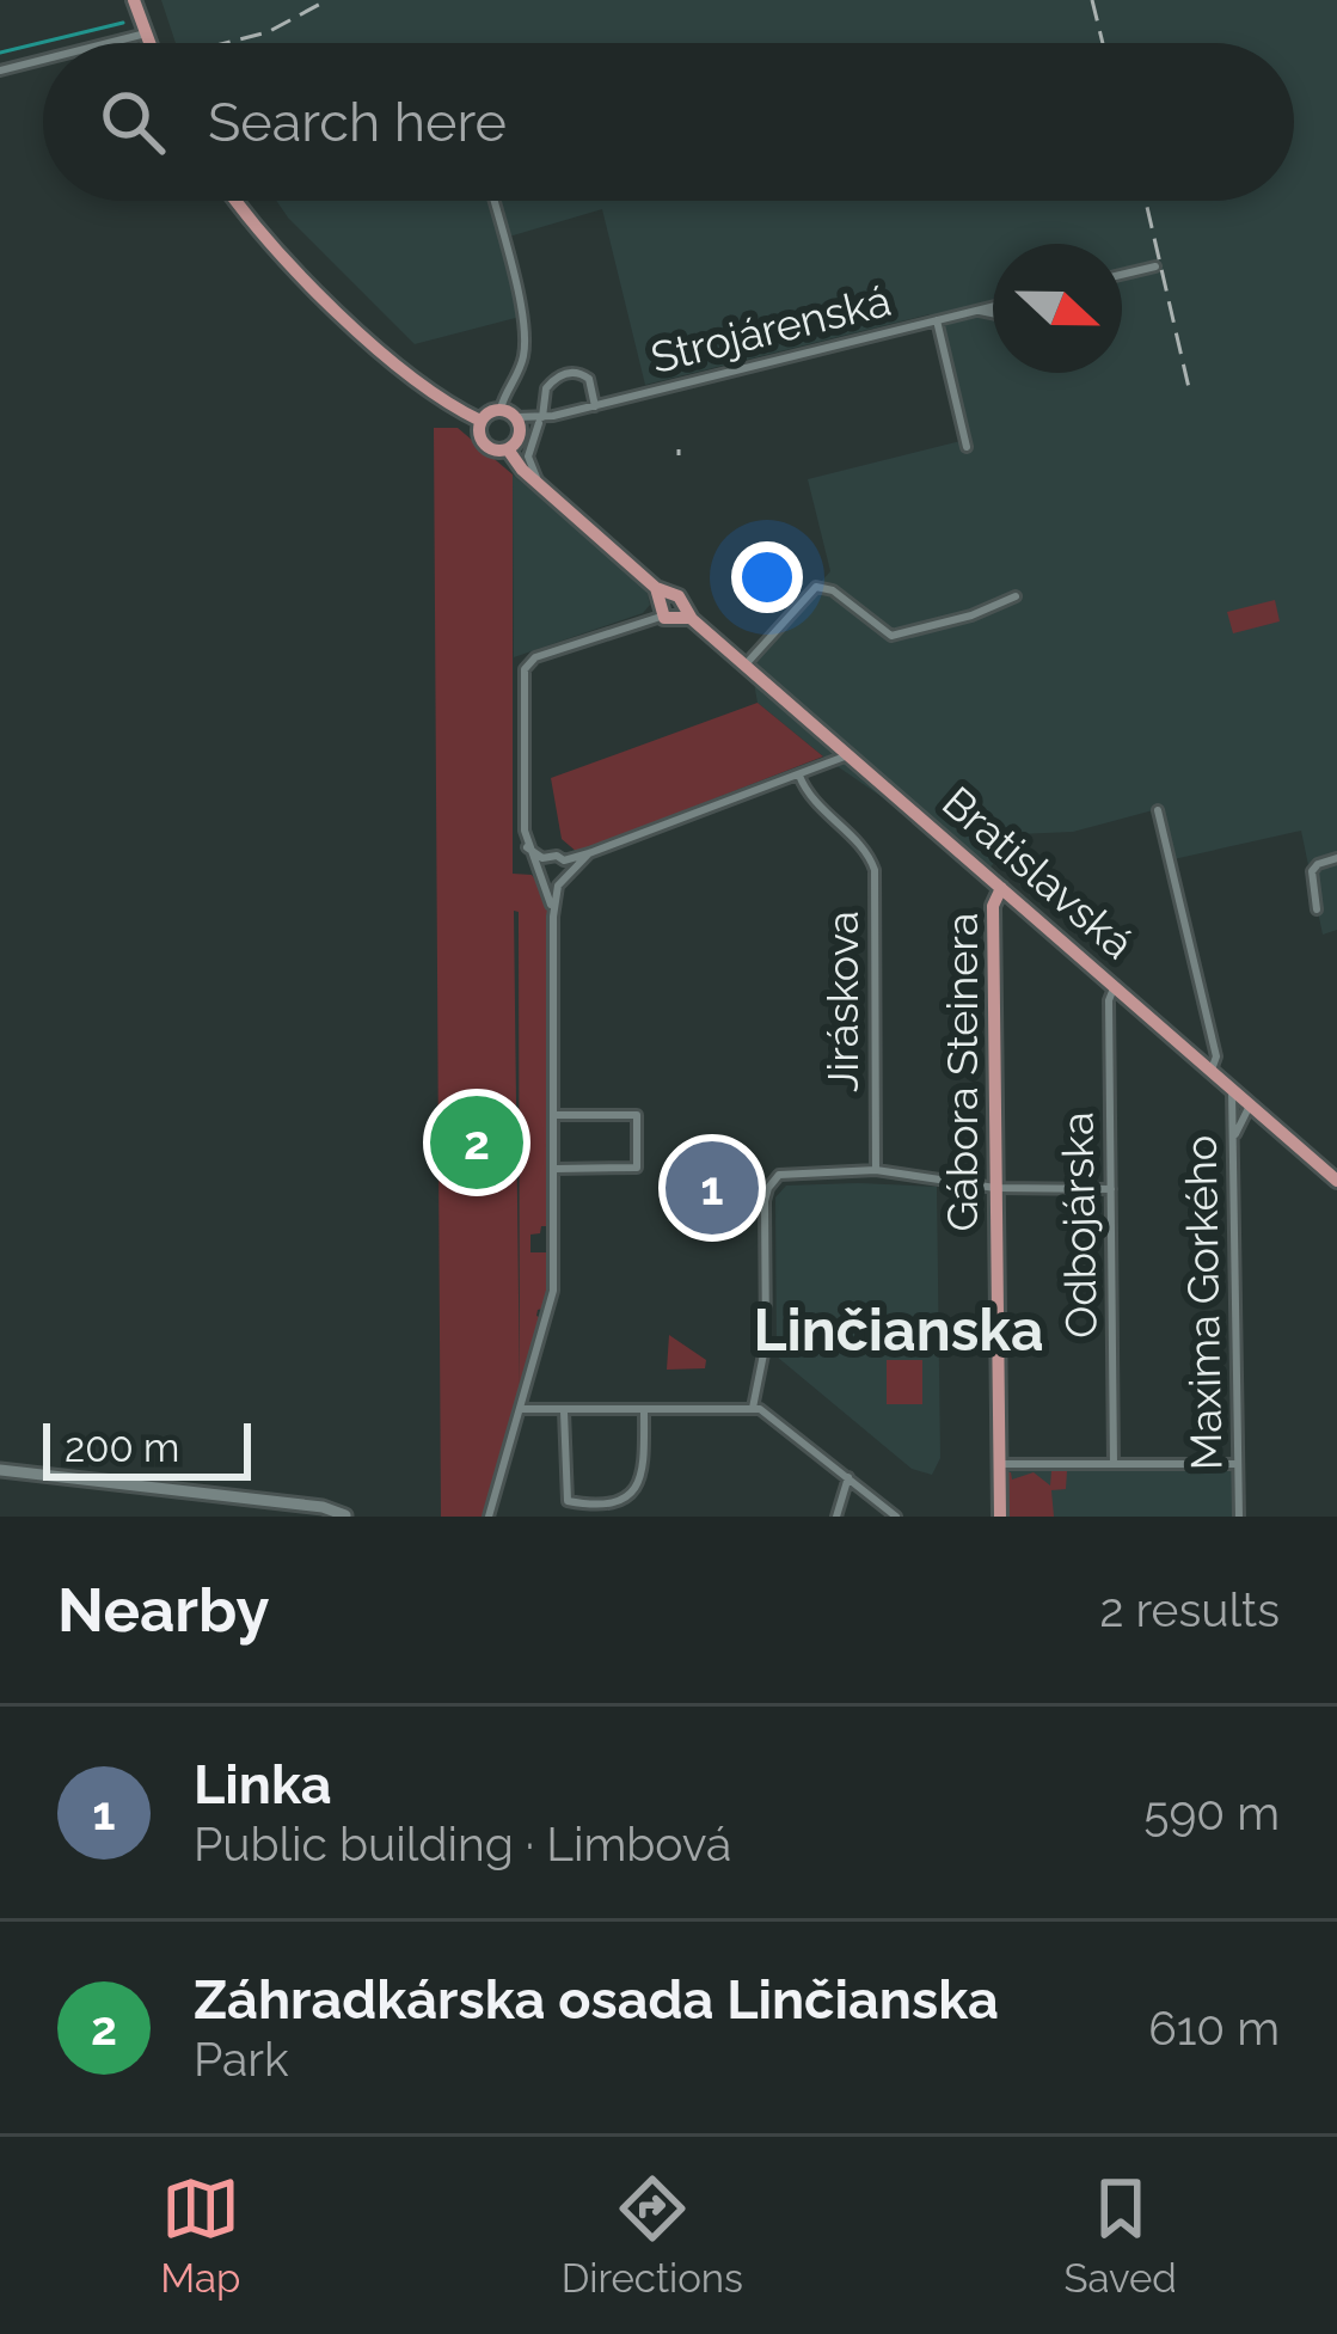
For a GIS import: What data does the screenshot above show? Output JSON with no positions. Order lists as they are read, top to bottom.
{
  "streets": {
    "main road": ["Bratislavská", "Gábora Steinera"],
    "street": [
      "Strojárenská",
      "Jiráskova",
      "Odbojárska",
      "Maxima Gorkého"
    ]
  },
  "crossings": [
    ["Strojárenská", "Bratislavská"],
    ["Bratislavská", "Gábora Steinera"],
    ["Bratislavská", "Odbojárska"],
    ["Bratislavská", "Maxima Gorkého"]
  ],
  "districts": ["Linčianska"],
  "scale_bar": "200 m",
  "north": "right",
  "page": {
    "search": "Search here",
    "pins": ["2", "1"],
    "scale": "200 m",
    "heading": ["Nearby", "2 results"],
    "list": [
      {
        "mark": "1",
        "name": "Linka",
        "note": "Public building · Limbová",
        "value": "590 m"
      },
      {
        "mark": "2",
        "name": "Záhradkárska osada Linčianska",
        "note": "Park",
        "value": "610 m"
      }
    ],
    "nav": ["Map", "Directions", "Saved"]
  }
}
